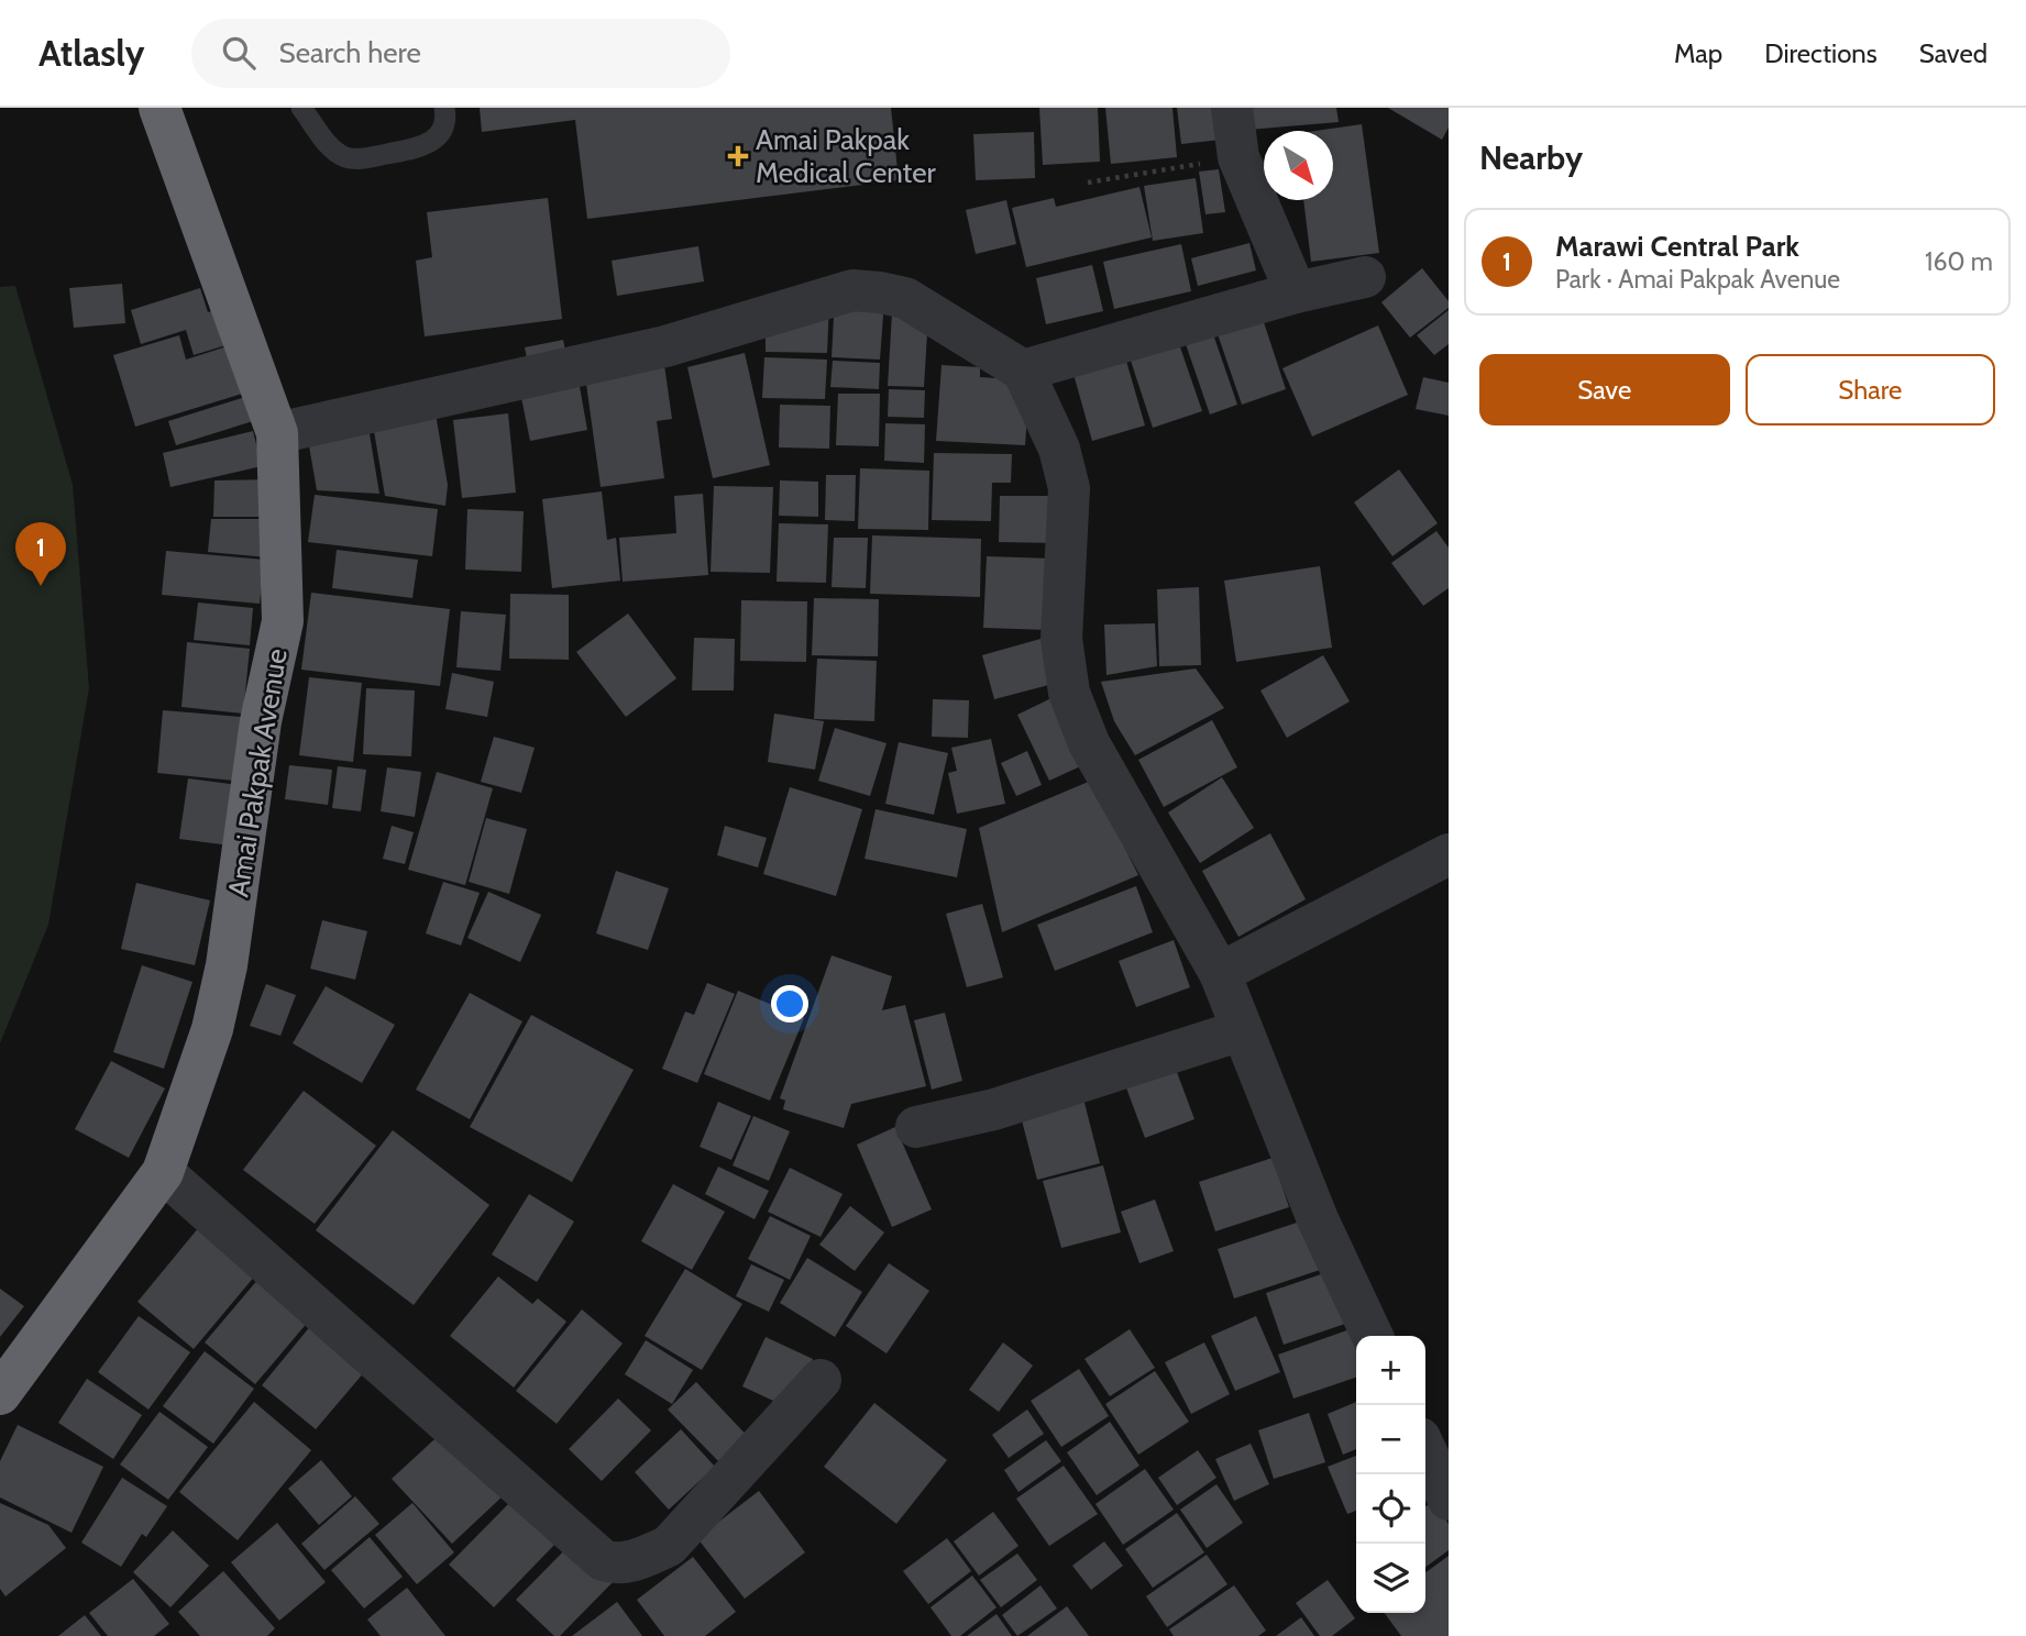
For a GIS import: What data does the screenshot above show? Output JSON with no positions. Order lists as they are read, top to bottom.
{
  "streets": {
    "highway": ["Amai Pakpak Avenue"]
  },
  "places": {
    "health": ["Amai Pakpak Medical Center"]
  },
  "north": "bottom right",
  "page": {
    "header": "Atlasly",
    "search": "Search here",
    "nav": ["Map", "Directions", "Saved"],
    "heading": "Nearby",
    "list": [
      {
        "mark": "1",
        "name": "Marawi Central Park",
        "note": "Park · Amai Pakpak Avenue",
        "value": "160 m"
      }
    ],
    "buttons": ["Save", "Share"],
    "pins": "1",
    "map_buttons": ["+", "−"]
  }
}
